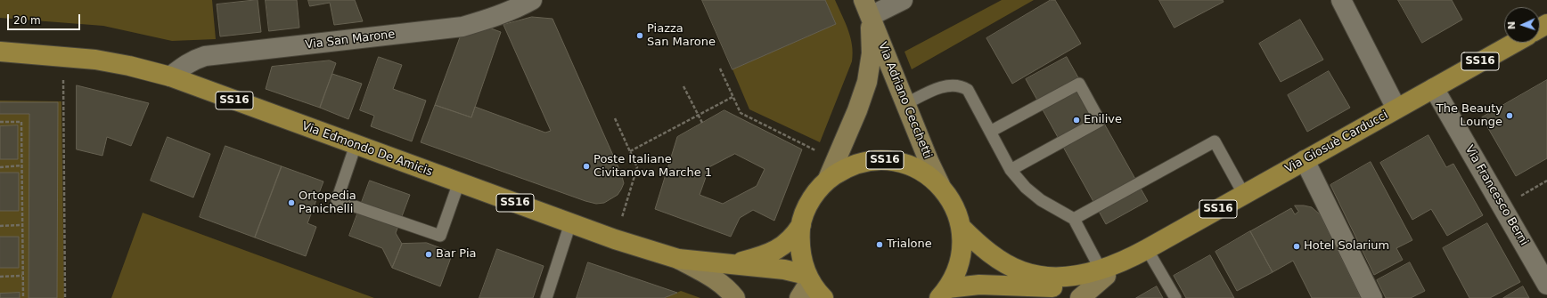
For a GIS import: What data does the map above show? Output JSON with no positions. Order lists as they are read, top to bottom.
{
  "streets": {
    "main road": ["SS16", "Via Giosuè Carducci", "Via Edmondo De Amicis"],
    "street": ["Via San Marone", "Via Adriano Cecchetti", "Via Francesco Berni"]
  },
  "crossings": [
    ["Via San Marone", "Via Edmondo De Amicis"],
    ["SS16", "Via Adriano Cecchetti"],
    ["SS16", "Via Giosuè Carducci"],
    ["SS16", "Via Edmondo De Amicis"],
    ["Via Giosuè Carducci", "Via Francesco Berni"]
  ],
  "places": [
    "Piazza San Marone",
    "The Beauty Lounge",
    "Enilive",
    "Poste Italiane Civitanova Marche 1",
    "Ortopedia Panichelli",
    "Trialone",
    "Hotel Solarium",
    "Bar Pia"
  ],
  "scale_bar": "20 m",
  "north": "left"
}
